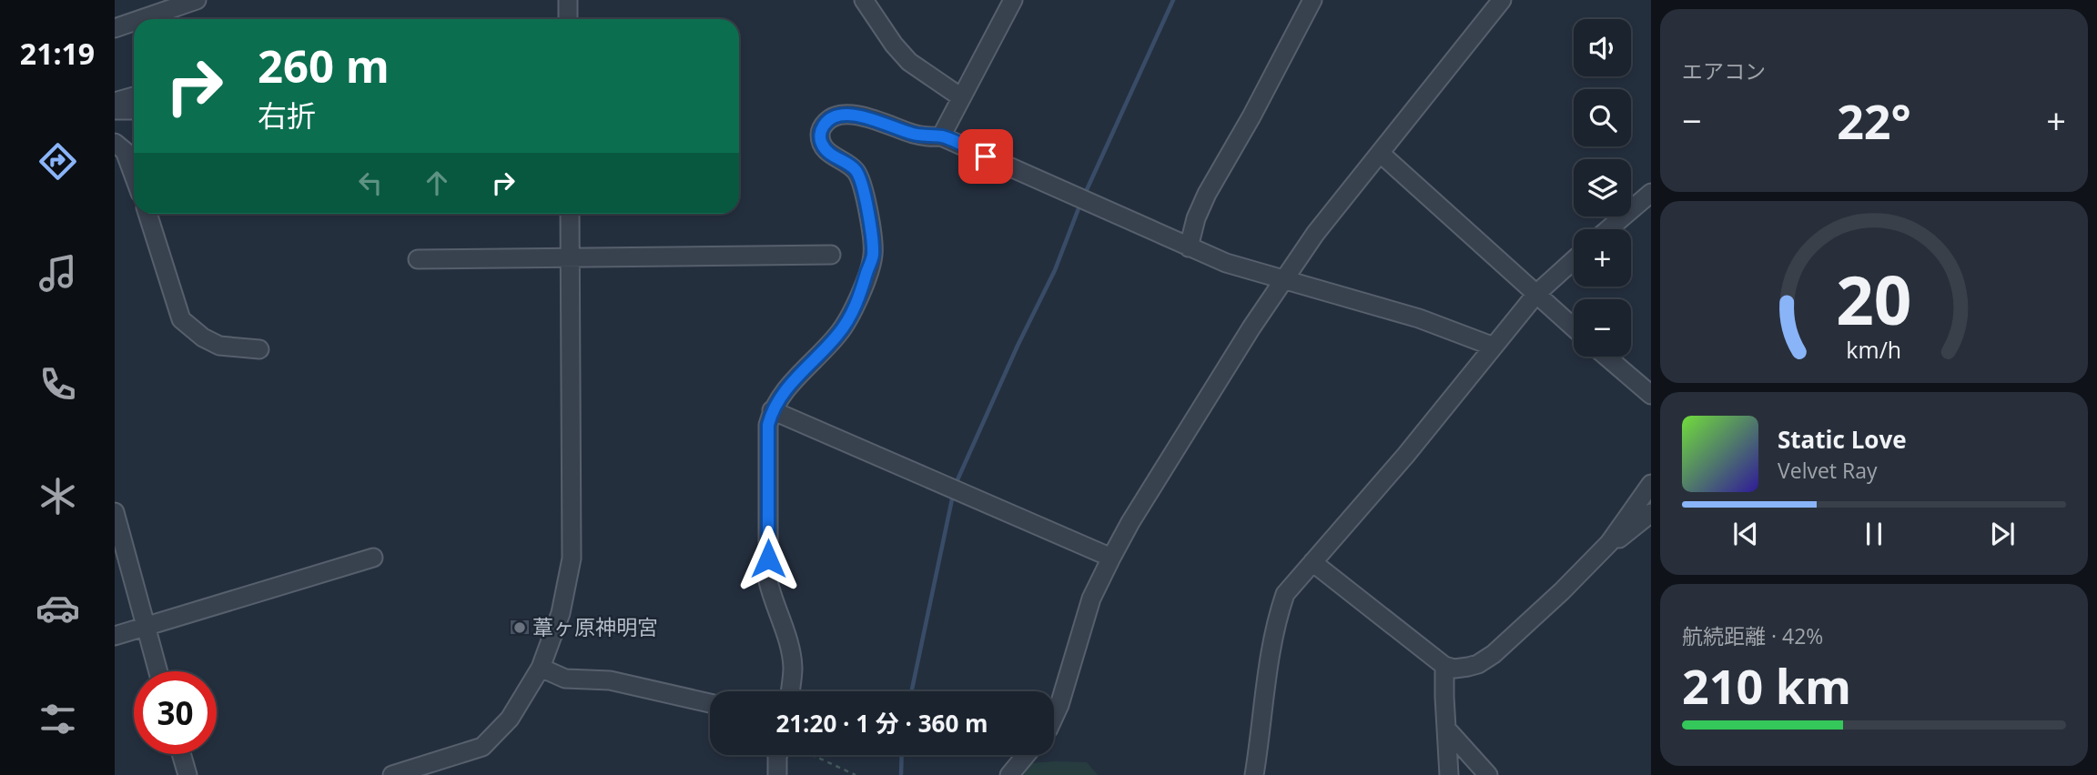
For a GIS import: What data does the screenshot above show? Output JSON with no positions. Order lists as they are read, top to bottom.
{
  "places": ["葦ヶ原神明宮"],
  "page": {
    "tabs": "21:19",
    "tile": [
      "エアコン",
      ["航続距離 · 42%", "210 km"]
    ],
    "map_buttons": ["+", "−"],
    "turn": ["260 m", "右折"],
    "heat": ["−", "22°", "+"],
    "song": ["Static Love", "Velvet Ray"],
    "limit": "30",
    "trip": "21:20 · 1 分 · 360 m",
    "gauge": ["20", "km/h"]
  }
}
